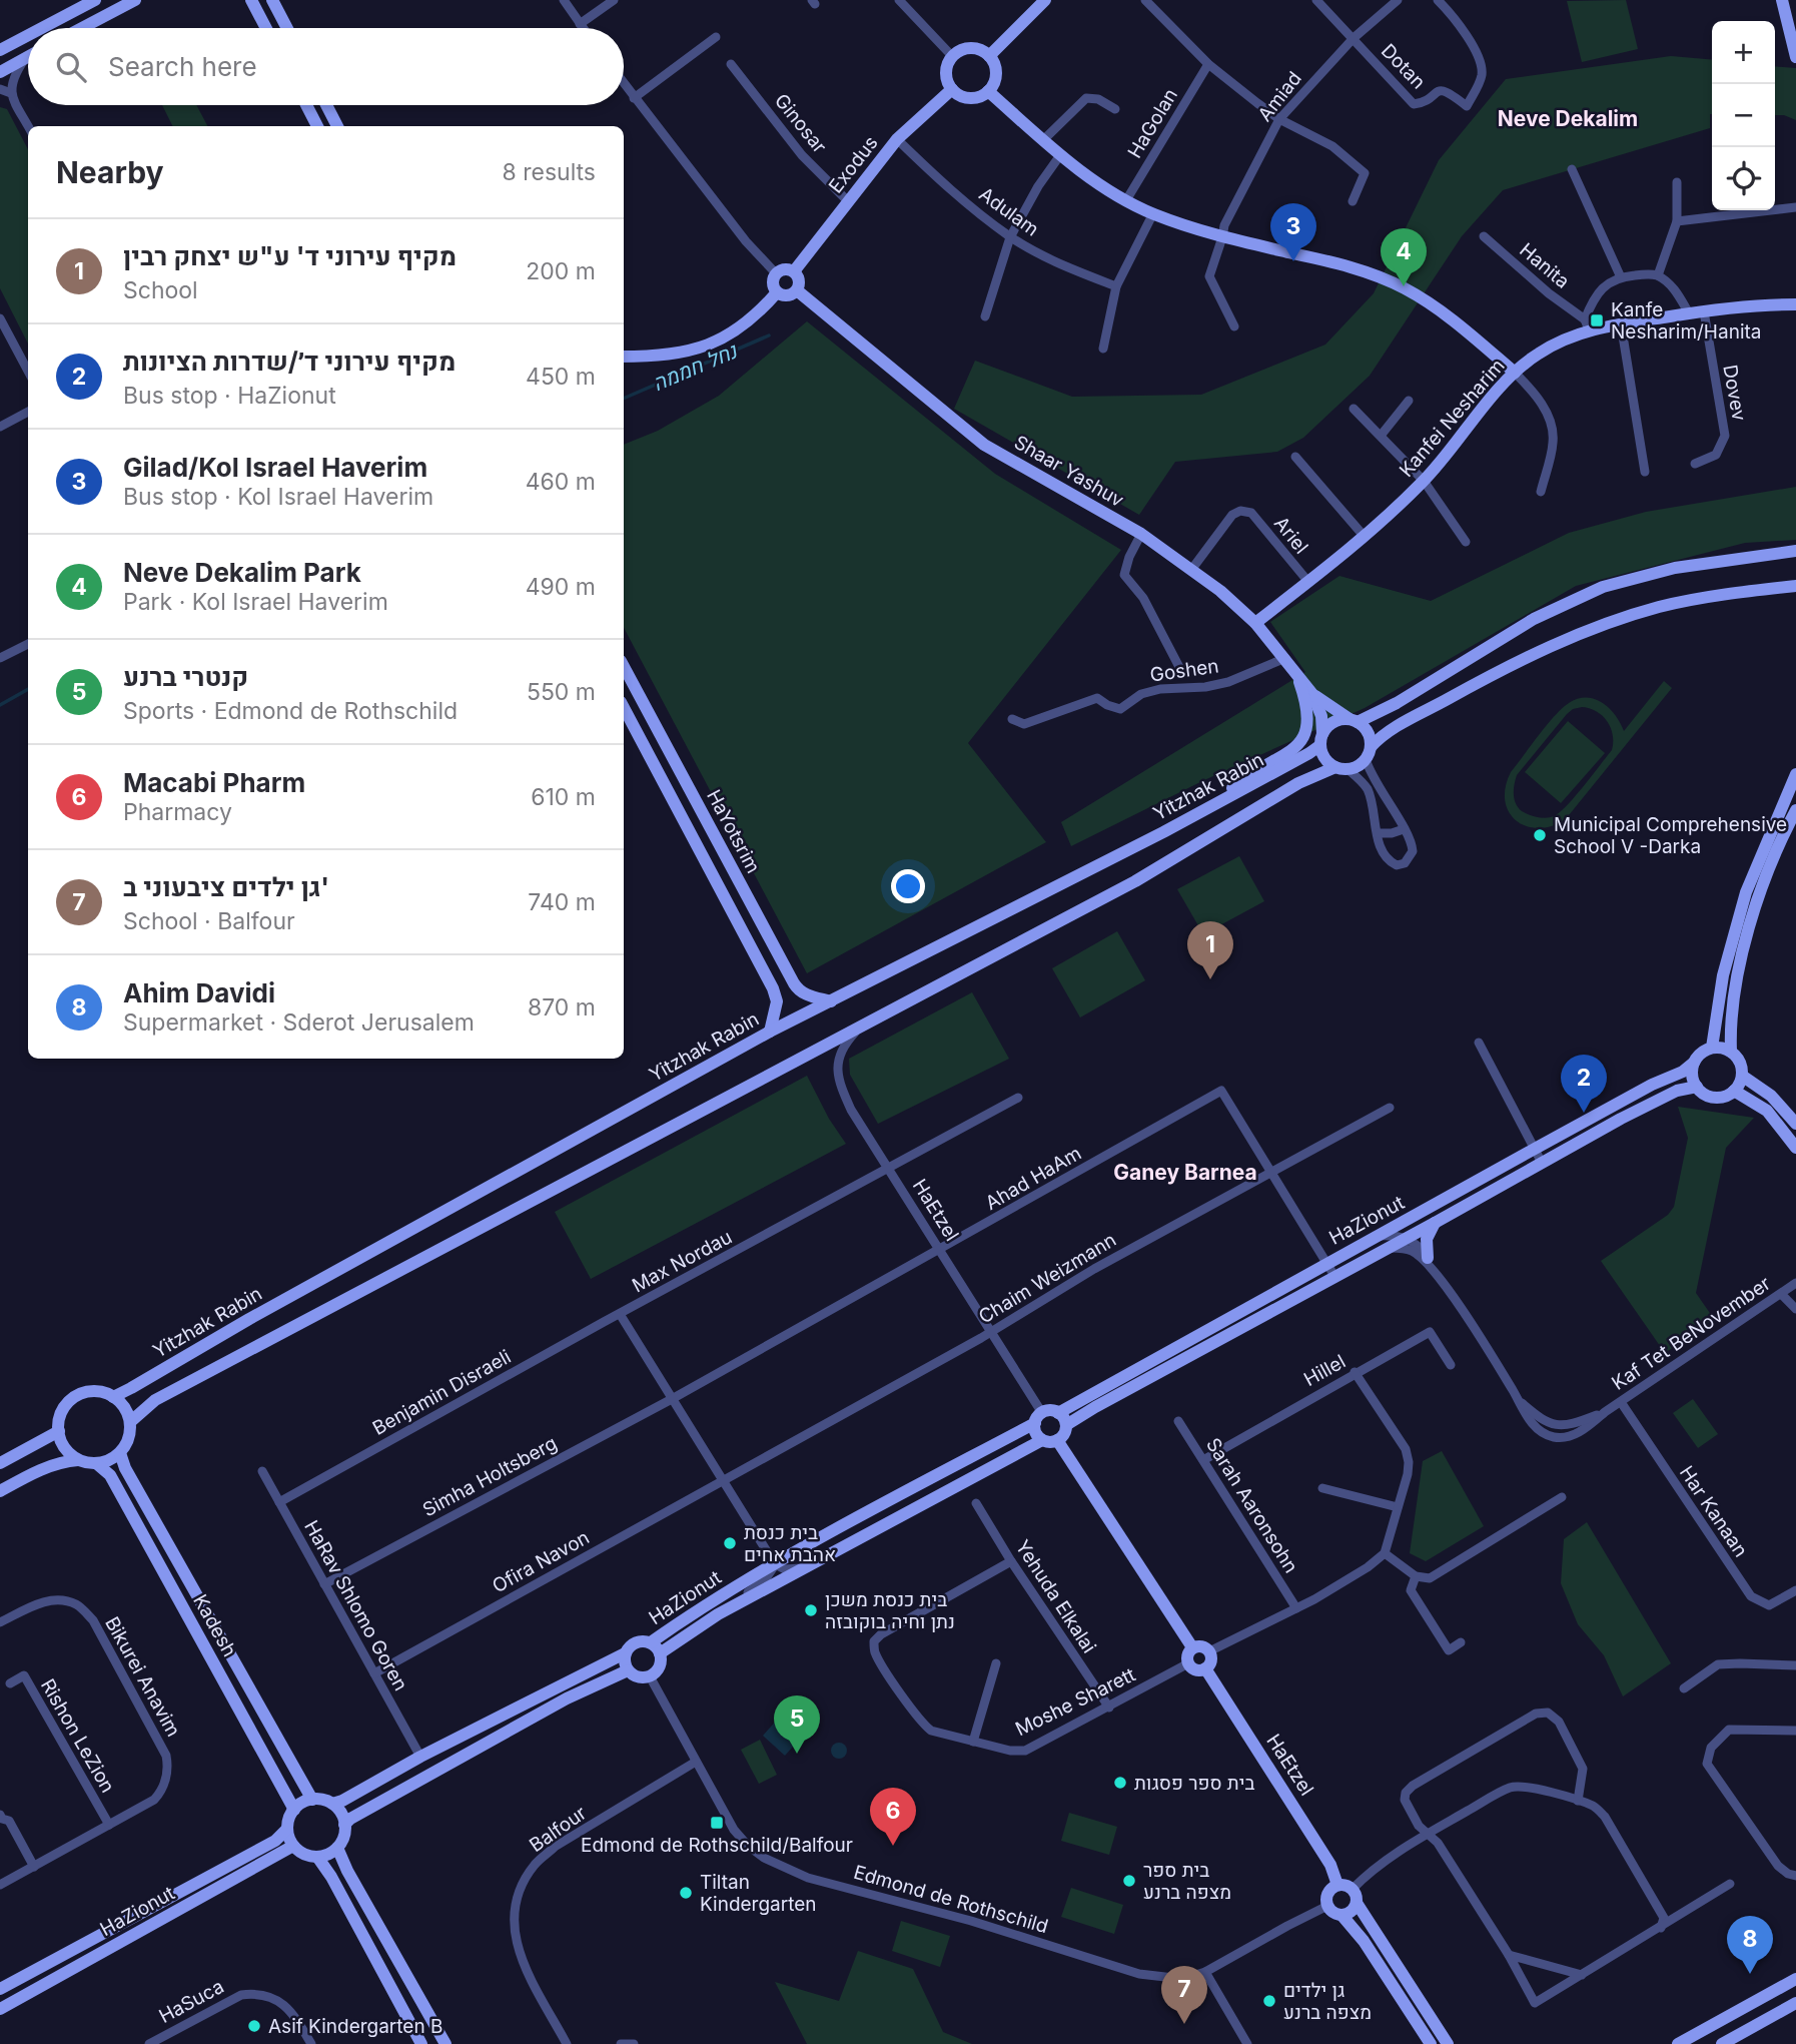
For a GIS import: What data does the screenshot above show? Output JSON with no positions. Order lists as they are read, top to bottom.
{
  "streets": {
    "street": [
      "Dotan",
      "Amiad",
      "Ginosar",
      "HaGolan",
      "Exodus",
      "Adulam",
      "Hanita",
      "Dovev",
      "Kanfei Nesharim",
      "Shaar Yashuv",
      "Ariel",
      "Goshen",
      "Yitzhak Rabin",
      "HaYotsrim",
      "Ahad HaAm",
      "HaEtzel",
      "HaZionut",
      "Max Nordau",
      "Chaim Weizmann",
      "Kaf Tet BeNovember",
      "Hillel",
      "Benjamin Disraeli",
      "Simha Holtsberg",
      "Sarah Aaronsohn",
      "Har Kanaan",
      "Ofira Navon",
      "Yehuda Elkalai",
      "HaRav Shlomo Goren",
      "Kadesh",
      "Bikurei Anavim",
      "Moshe Sharett",
      "Rishon LeZion",
      "Balfour",
      "Edmond de Rothschild",
      "HaSuca"
    ]
  },
  "crossings": [
    ["Dotan", "Amiad"],
    ["Ginosar", "Exodus"],
    ["Exodus", "Adulam"],
    ["Exodus", "Shaar Yashuv"],
    ["Hanita", "Kanfei Nesharim"],
    ["Dovev", "Kanfei Nesharim"],
    ["Kanfei Nesharim", "Shaar Yashuv"],
    ["Kanfei Nesharim", "Ariel"],
    ["Shaar Yashuv", "Ariel"],
    ["Shaar Yashuv", "Goshen"],
    ["Shaar Yashuv", "Yitzhak Rabin"],
    ["Yitzhak Rabin", "HaYotsrim"],
    ["Yitzhak Rabin", "Kadesh"],
    ["Ahad HaAm", "HaEtzel"],
    ["Ahad HaAm", "HaZionut"],
    ["Ahad HaAm", "Max Nordau"],
    ["Ahad HaAm", "Chaim Weizmann"],
    ["Ahad HaAm", "Simha Holtsberg"],
    ["HaEtzel", "HaZionut"],
    ["HaEtzel", "Max Nordau"],
    ["HaEtzel", "Chaim Weizmann"],
    ["HaEtzel", "Moshe Sharett"],
    ["HaEtzel", "Edmond de Rothschild"],
    ["HaZionut", "Max Nordau"],
    ["HaZionut", "Kaf Tet BeNovember"],
    ["HaZionut", "Kadesh"],
    ["HaZionut", "Edmond de Rothschild"],
    ["Max Nordau", "Chaim Weizmann"],
    ["Max Nordau", "Benjamin Disraeli"],
    ["Max Nordau", "Simha Holtsberg"],
    ["Max Nordau", "Ofira Navon"],
    ["Chaim Weizmann", "Ofira Navon"],
    ["Kaf Tet BeNovember", "Har Kanaan"],
    ["Hillel", "Sarah Aaronsohn"],
    ["Benjamin Disraeli", "HaRav Shlomo Goren"],
    ["Simha Holtsberg", "HaRav Shlomo Goren"],
    ["Ofira Navon", "HaRav Shlomo Goren"],
    ["Yehuda Elkalai", "Moshe Sharett"],
    ["Bikurei Anavim", "Rishon LeZion"],
    ["Balfour", "Edmond de Rothschild"]
  ],
  "districts": ["Neve Dekalim", "Ganey Barnea"],
  "water": ["נחל חממה"],
  "places": {
    "transit": ["Kanfe Nesharim/Hanita", "Edmond de Rothschild/Balfour"],
    "other": [
      "Municipal Comprehensive School V -Darka",
      "בית כנסת אהבת אחים",
      "בית כנסת משכן נתן וחיה בוקובזה",
      "בית ספר פסגות",
      "בית ספר מצפה ברנע",
      "Tiltan Kindergarten",
      "גן ילדים מצפה ברנע",
      "Asif Kindergarten B"
    ]
  },
  "page": {
    "map_buttons": ["+", "−"],
    "search": "Search here",
    "heading": ["Nearby", "8 results"],
    "pins": [
      "3",
      "4",
      "1",
      "2",
      "5",
      "6",
      "8",
      "7"
    ],
    "list": [
      {
        "mark": "1",
        "name": "מקיף עירוני ד' ע\"ש יצחק רבין",
        "note": "School",
        "value": "200 m"
      },
      {
        "mark": "2",
        "name": "מקיף עירוני ד׳/שדרות הציונות",
        "note": "Bus stop · HaZionut",
        "value": "450 m"
      },
      {
        "mark": "3",
        "name": "Gilad/Kol Israel Haverim",
        "note": "Bus stop · Kol Israel Haverim",
        "value": "460 m"
      },
      {
        "mark": "4",
        "name": "Neve Dekalim Park",
        "note": "Park · Kol Israel Haverim",
        "value": "490 m"
      },
      {
        "mark": "5",
        "name": "קנטרי ברנע",
        "note": "Sports · Edmond de Rothschild",
        "value": "550 m"
      },
      {
        "mark": "6",
        "name": "Macabi Pharm",
        "note": "Pharmacy",
        "value": "610 m"
      },
      {
        "mark": "7",
        "name": "גן ילדים ציבעוני ב'",
        "note": "School · Balfour",
        "value": "740 m"
      },
      {
        "mark": "8",
        "name": "Ahim Davidi",
        "note": "Supermarket · Sderot Jerusalem",
        "value": "870 m"
      }
    ]
  }
}
